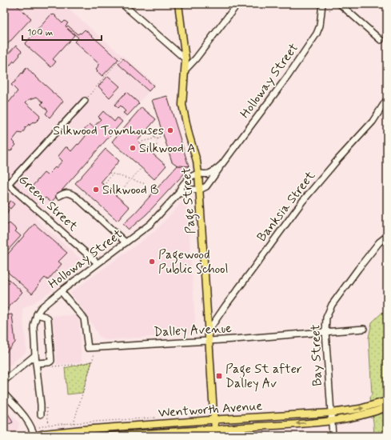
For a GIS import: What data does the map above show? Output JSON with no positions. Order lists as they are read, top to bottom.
{
  "streets": {
    "main road": ["Page Street", "Wentworth Avenue"],
    "street": [
      "Holloway Street",
      "Green Street",
      "Banksia Street",
      "Dalley Avenue",
      "Bay Street"
    ]
  },
  "crossings": [
    ["Holloway Street", "Page Street"],
    ["Holloway Street", "Green Street"],
    ["Page Street", "Banksia Street"],
    ["Page Street", "Dalley Avenue"],
    ["Page Street", "Wentworth Avenue"],
    ["Dalley Avenue", "Bay Street"],
    ["Bay Street", "Wentworth Avenue"]
  ],
  "places": {
    "other": [
      "Silkwood Townhouses",
      "Silkwood A",
      "Silkwood B",
      "Pagewood Public School"
    ],
    "transit": ["Page St after Dalley Av"]
  },
  "scale_bar": "100 m"
}
